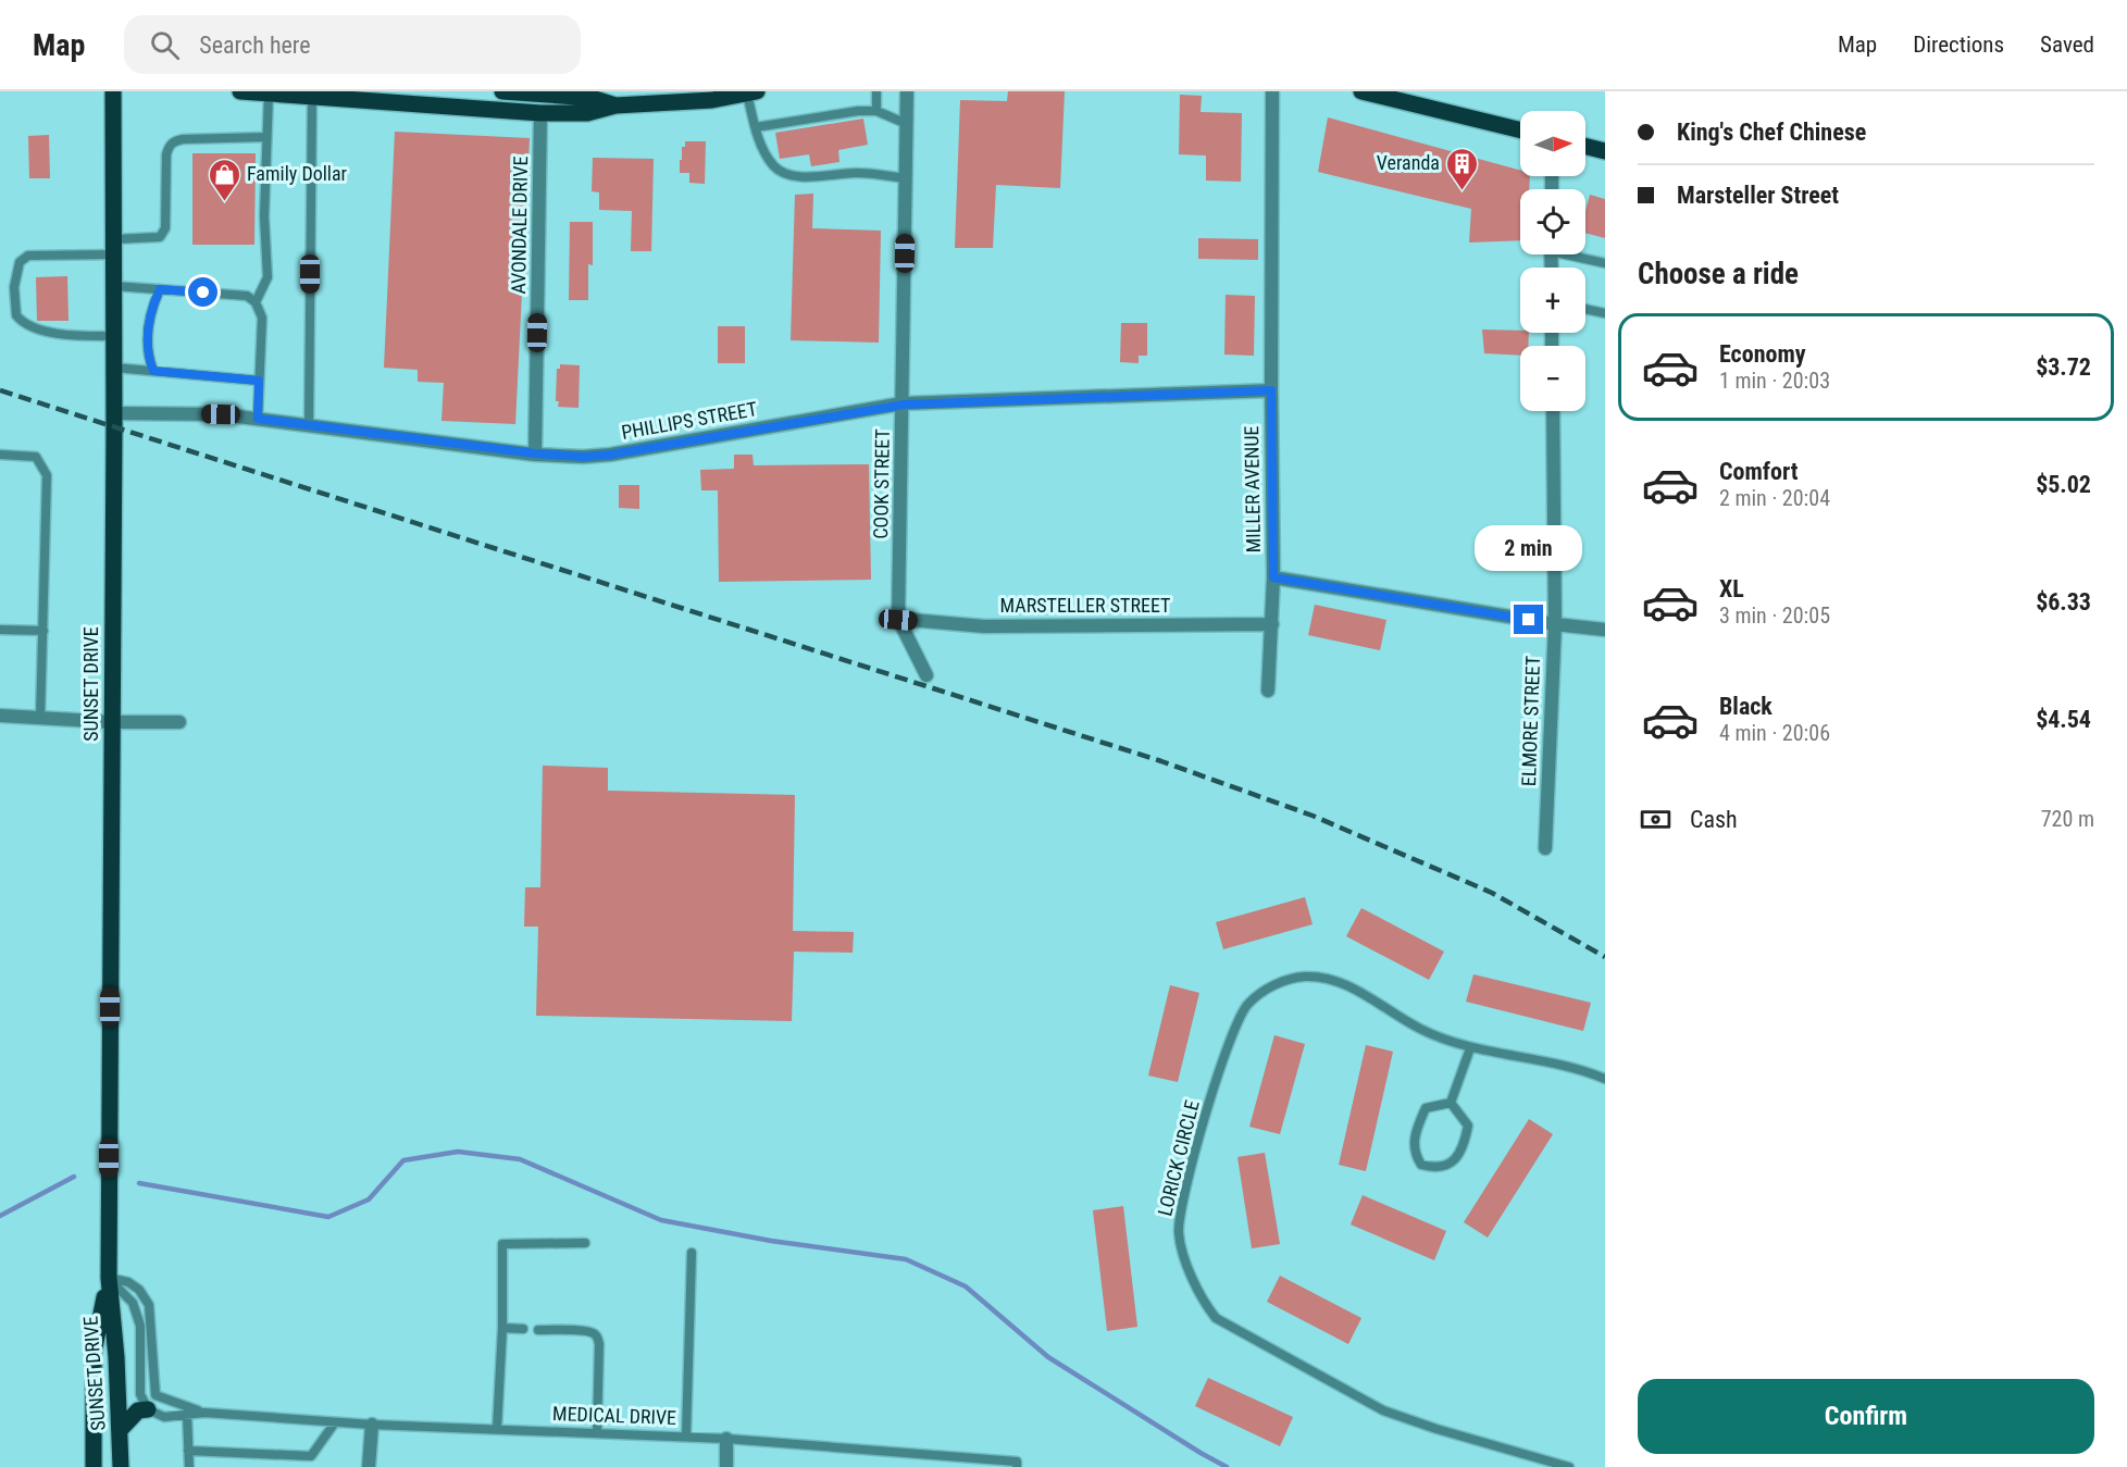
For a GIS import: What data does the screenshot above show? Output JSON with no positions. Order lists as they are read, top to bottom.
{
  "streets": {
    "main road": ["SUNSET DRIVE"],
    "street": [
      "AVONDALE DRIVE",
      "PHILLIPS STREET",
      "COOK STREET",
      "MILLER AVENUE",
      "MARSTELLER STREET",
      "ELMORE STREET"
    ],
    "lane": ["LORICK CIRCLE", "MEDICAL DRIVE"]
  },
  "crossings": [
    ["AVONDALE DRIVE", "PHILLIPS STREET"],
    ["PHILLIPS STREET", "COOK STREET"],
    ["PHILLIPS STREET", "MILLER AVENUE"],
    ["PHILLIPS STREET", "SUNSET DRIVE"],
    ["COOK STREET", "MARSTELLER STREET"],
    ["MILLER AVENUE", "MARSTELLER STREET"],
    ["SUNSET DRIVE", "MEDICAL DRIVE"]
  ],
  "places": {
    "building": ["Veranda"],
    "shop": ["Family Dollar"]
  },
  "north": "right",
  "page": {
    "header": "Map",
    "search": "Search here",
    "nav": ["Map", "Directions", "Saved"],
    "banner": ["King's Chef Chinese", "Marsteller Street"],
    "map_buttons": ["+", "−"],
    "heading": "Choose a ride",
    "list": [
      {
        "name": "Economy",
        "note": "1 min · 20:03",
        "value": "$3.72"
      },
      {
        "name": "Comfort",
        "note": "2 min · 20:04",
        "value": "$5.02"
      },
      {
        "name": "XL",
        "note": "3 min · 20:05",
        "value": "$6.33"
      },
      {
        "name": "Black",
        "note": "4 min · 20:06",
        "value": "$4.54"
      }
    ],
    "bubble": "2 min",
    "pay": ["Cash", "720 m"],
    "buttons": "Confirm"
  }
}
